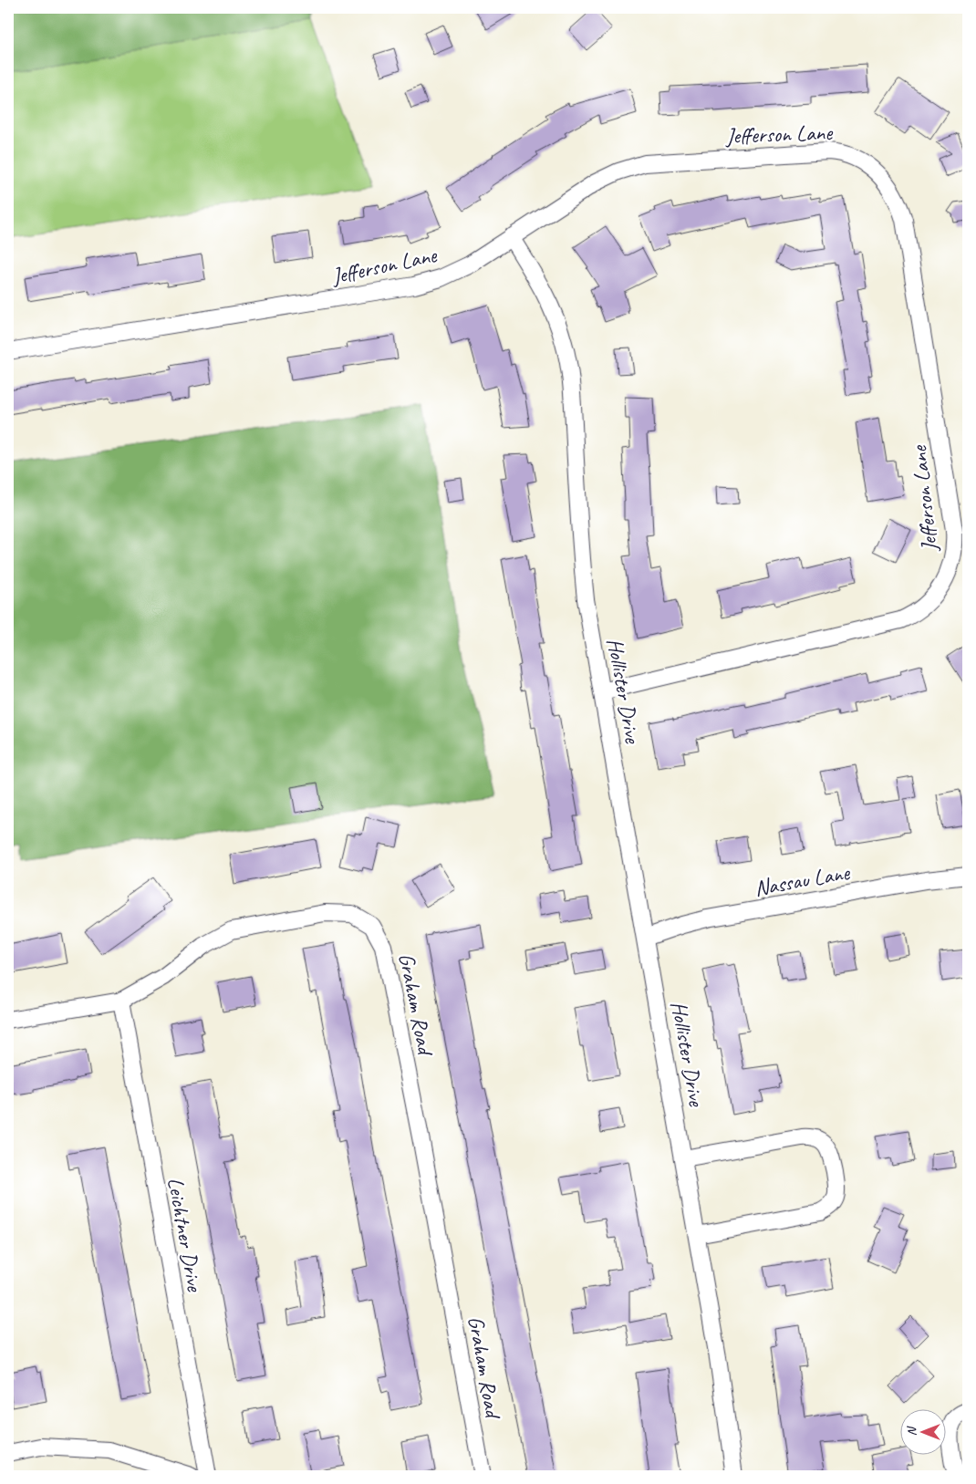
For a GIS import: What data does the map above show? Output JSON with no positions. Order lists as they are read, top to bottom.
{
  "streets": {
    "street": [
      "Jefferson Lane",
      "Hollister Drive",
      "Nassau Lane",
      "Graham Road",
      "Leichtner Drive"
    ]
  },
  "crossings": [
    ["Jefferson Lane", "Hollister Drive"],
    ["Hollister Drive", "Nassau Lane"],
    ["Graham Road", "Leichtner Drive"]
  ],
  "north": "left"
}
